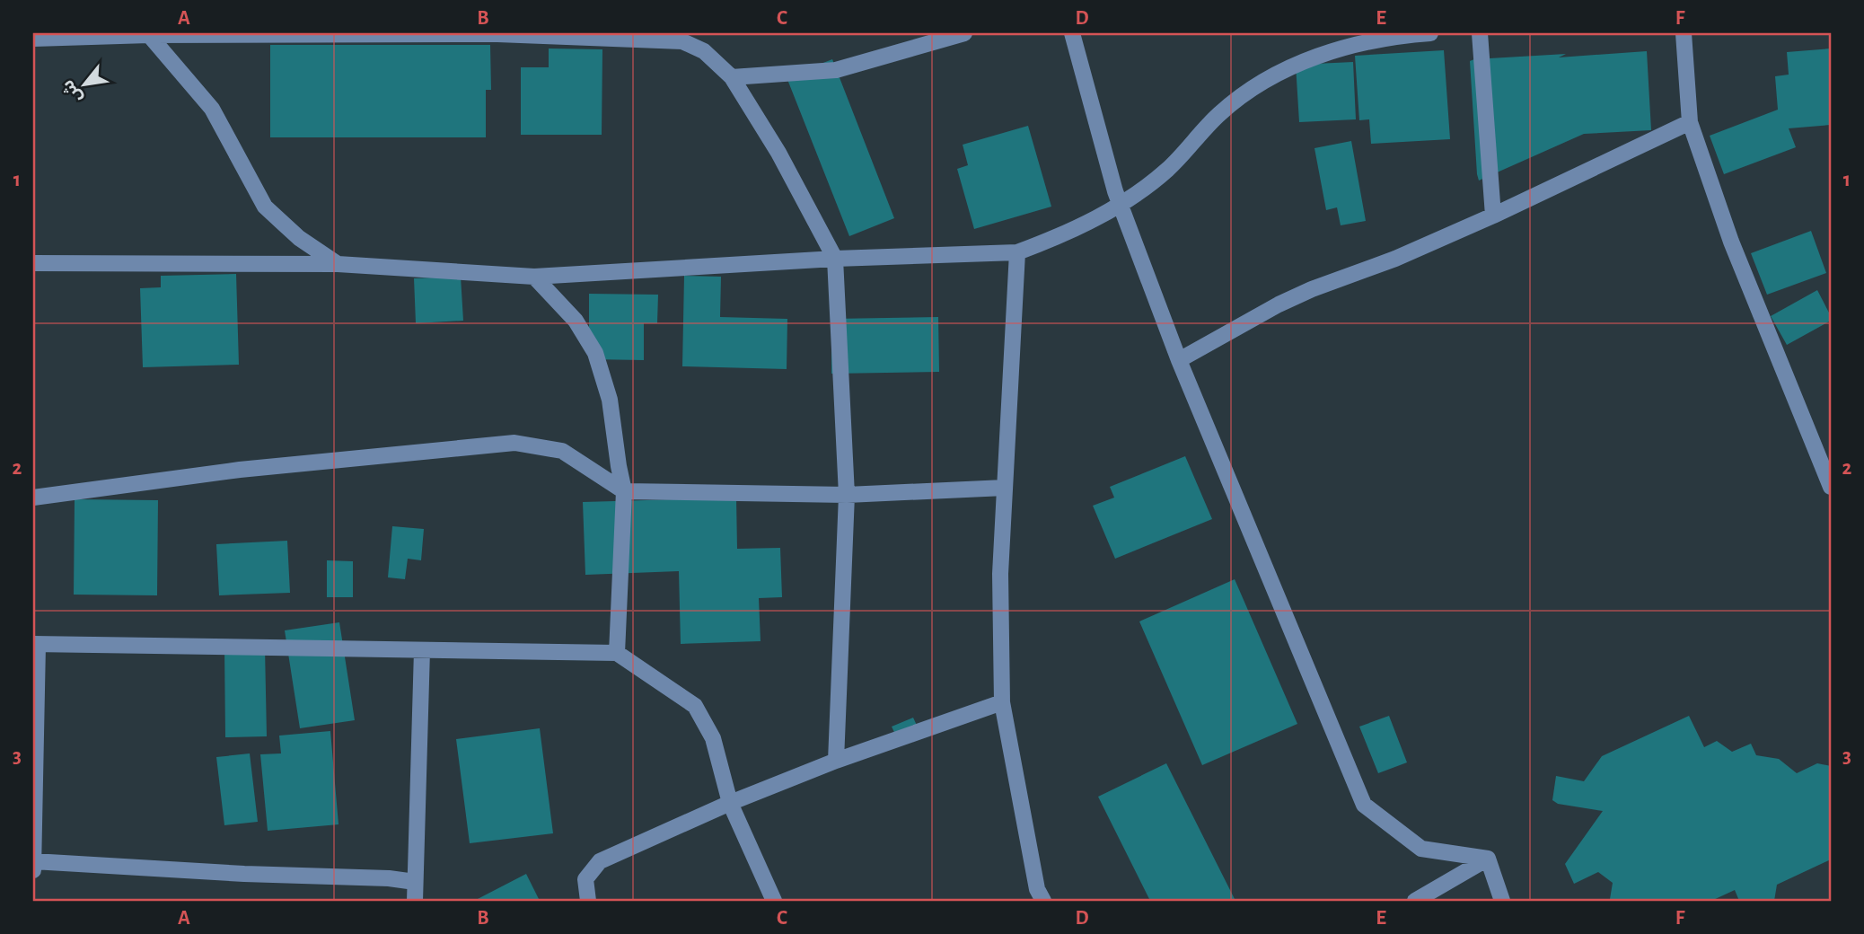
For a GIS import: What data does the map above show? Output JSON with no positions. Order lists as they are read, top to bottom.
{
  "north": "bottom left",
  "grid": {
    "columns": [
      "A",
      "B",
      "C",
      "D",
      "E",
      "F"
    ],
    "rows": ["1", "2", "3"]
  }
}
